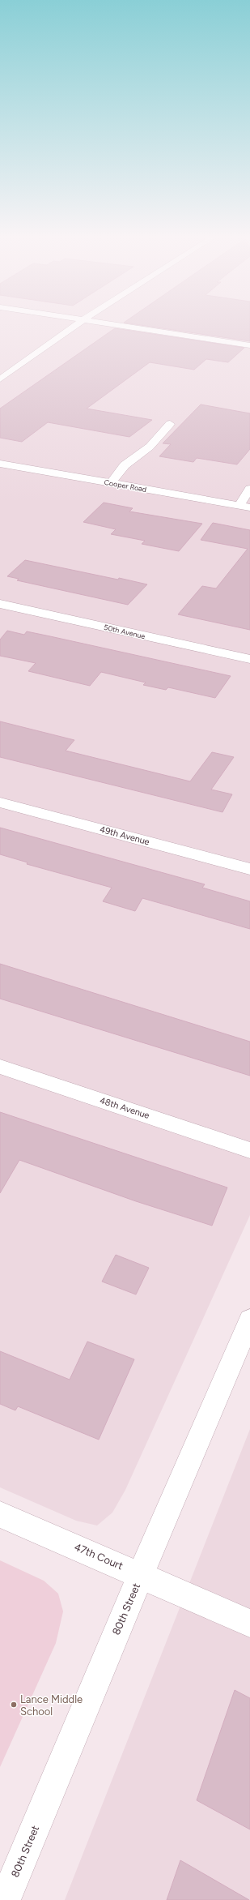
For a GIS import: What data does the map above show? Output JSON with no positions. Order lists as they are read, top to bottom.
{
  "streets": {
    "street": [
      "Cooper Road",
      "50th Avenue",
      "49th Avenue",
      "48th Avenue",
      "47th Court",
      "80th Street"
    ]
  },
  "crossings": [
    ["47th Court", "80th Street"]
  ],
  "places": ["Lance Middle School"]
}
